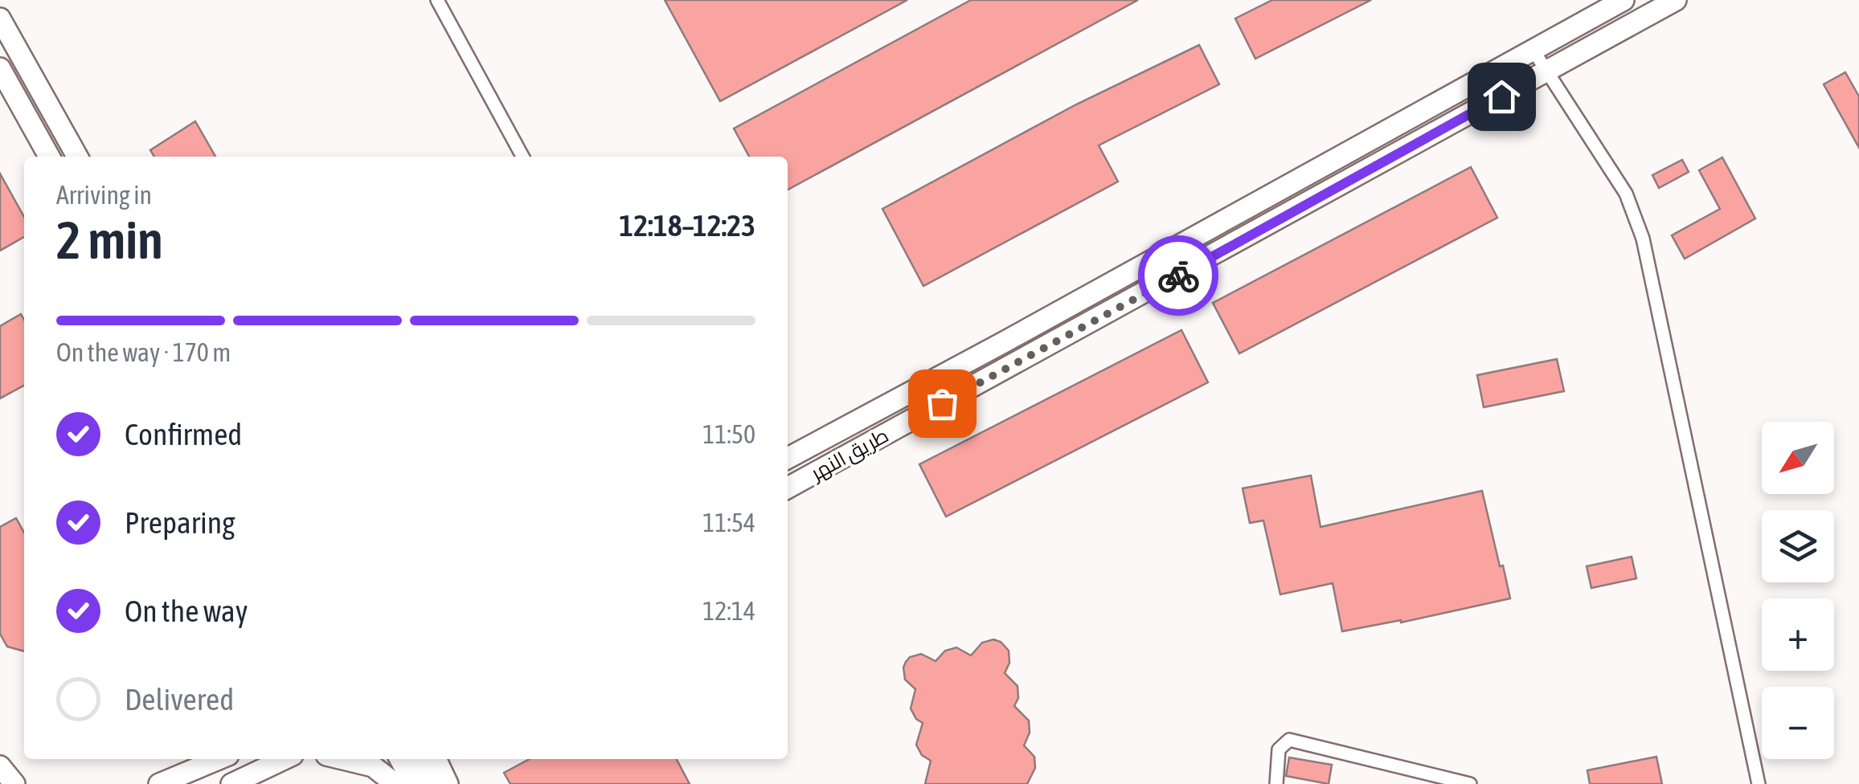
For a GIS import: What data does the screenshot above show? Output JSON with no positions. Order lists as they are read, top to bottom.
{
  "streets": {
    "main road": ["طريق النهر"]
  },
  "north": "bottom left",
  "page": {
    "heading": ["2 min", "Arriving in", "12:18–12:23"],
    "bar": "On the way · 170 m",
    "list": [
      ["Confirmed", "11:50"],
      ["Preparing", "11:54"],
      ["On the way", "12:14"],
      "Delivered"
    ],
    "map_buttons": ["+", "−"]
  }
}
